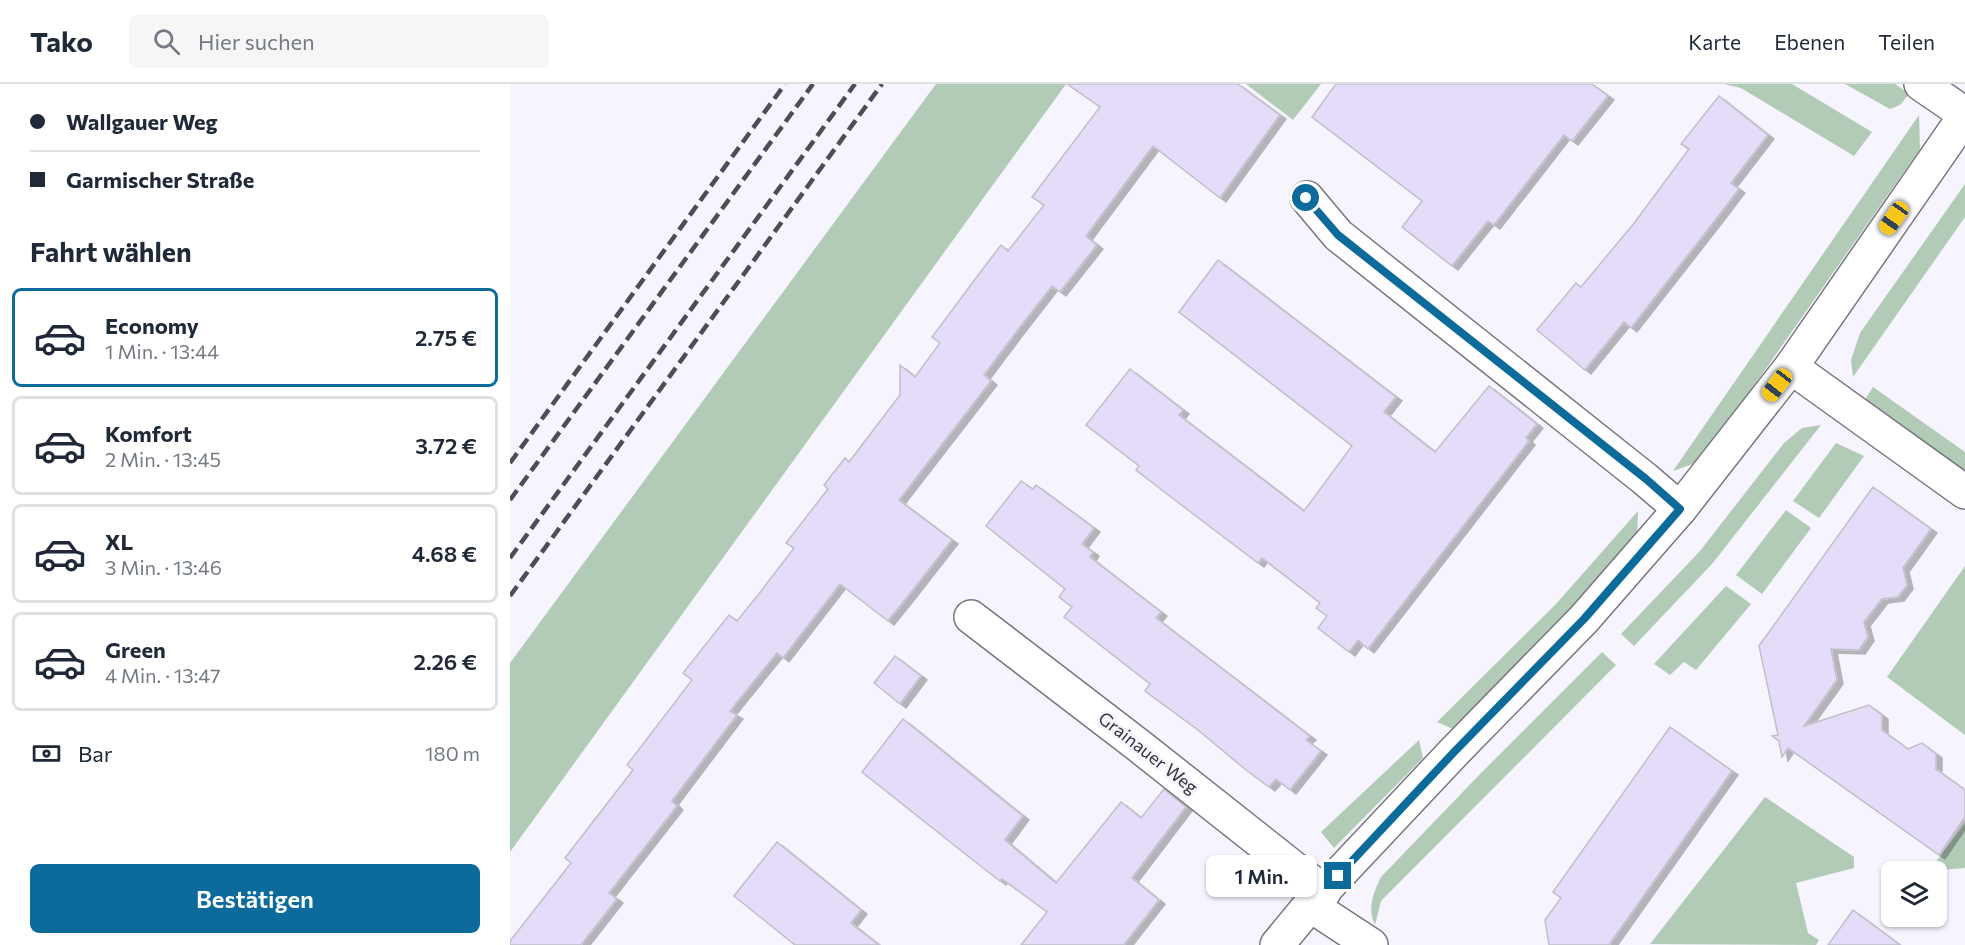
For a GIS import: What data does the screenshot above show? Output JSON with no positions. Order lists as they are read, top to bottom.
{
  "streets": {
    "street": ["Grainauer Weg"]
  },
  "page": {
    "header": "Tako",
    "search": "Hier suchen",
    "nav": ["Karte", "Ebenen", "Teilen"],
    "banner": ["Wallgauer Weg", "Garmischer Straße"],
    "heading": "Fahrt wählen",
    "list": [
      {
        "name": "Economy",
        "note": "1 Min. · 13:44",
        "value": "2.75 €"
      },
      {
        "name": "Komfort",
        "note": "2 Min. · 13:45",
        "value": "3.72 €"
      },
      {
        "name": "XL",
        "note": "3 Min. · 13:46",
        "value": "4.68 €"
      },
      {
        "name": "Green",
        "note": "4 Min. · 13:47",
        "value": "2.26 €"
      }
    ],
    "pay": ["Bar", "180 m"],
    "buttons": "Bestätigen",
    "bubble": "1 Min."
  }
}
